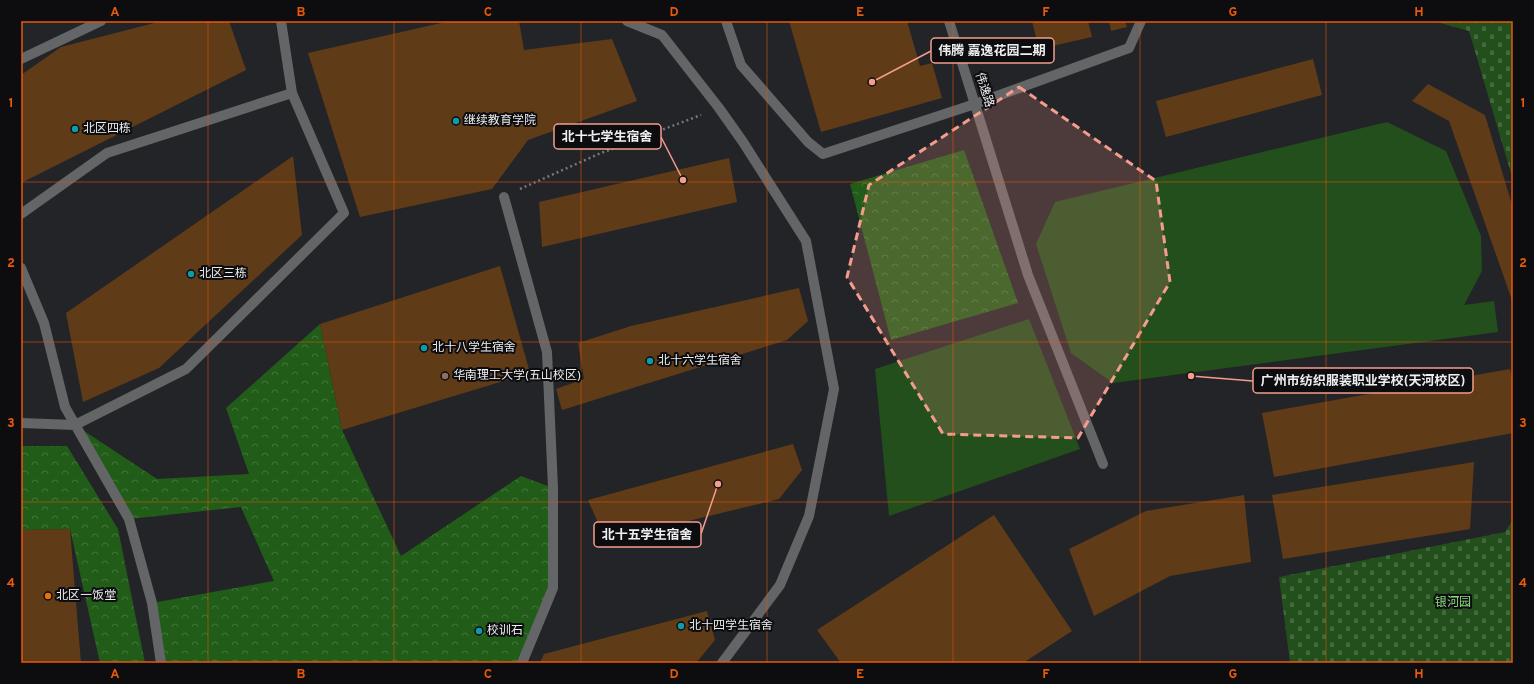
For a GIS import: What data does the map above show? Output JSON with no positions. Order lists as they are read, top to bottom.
{
  "streets": {
    "street": ["伟逸路"]
  },
  "parks": ["银河园"],
  "places": [
    "伟腾 嘉逸花园二期",
    "继续教育学院",
    "北区四栋",
    "北十七学生宿舍",
    "北区三栋",
    "北十八学生宿舍",
    "北十六学生宿舍",
    "华南理工大学(五山校区)",
    "广州市纺织服装职业学校(天河校区)",
    "北十五学生宿舍",
    "北区一饭堂",
    "北十四学生宿舍",
    "校训石"
  ],
  "grid": {
    "columns": [
      "A",
      "B",
      "C",
      "D",
      "E",
      "F",
      "G",
      "H"
    ],
    "rows": [
      "1",
      "2",
      "3",
      "4"
    ]
  }
}
